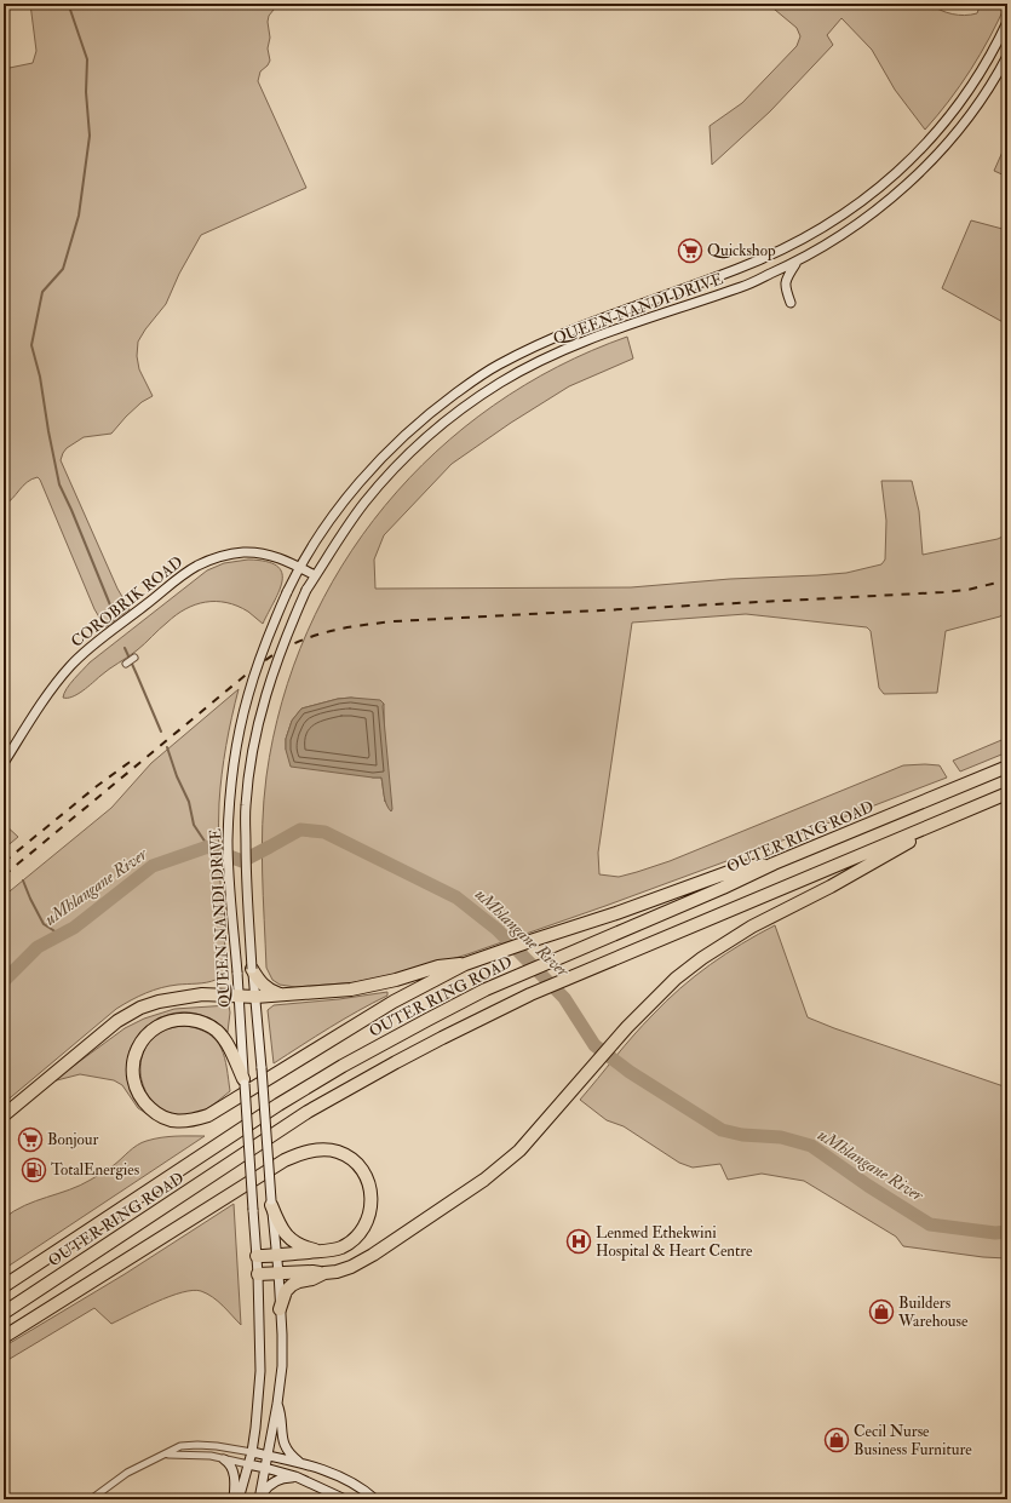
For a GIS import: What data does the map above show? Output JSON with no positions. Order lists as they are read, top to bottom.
{
  "streets": {
    "highway": ["OUTER RING ROAD"],
    "main road": ["QUEEN NANDI DRIVE", "COROBRIK ROAD"]
  },
  "crossings": [
    ["QUEEN NANDI DRIVE", "COROBRIK ROAD"]
  ],
  "water": ["uMhlangane River"],
  "places": {
    "supermarket": ["Quickshop", "Bonjour"],
    "fuel station": ["TotalEnergies"],
    "hospital": ["Lenmed Ethekwini Hospital & Heart Centre"],
    "shop": ["Builders Warehouse", "Cecil Nurse Business Furniture"]
  }
}
